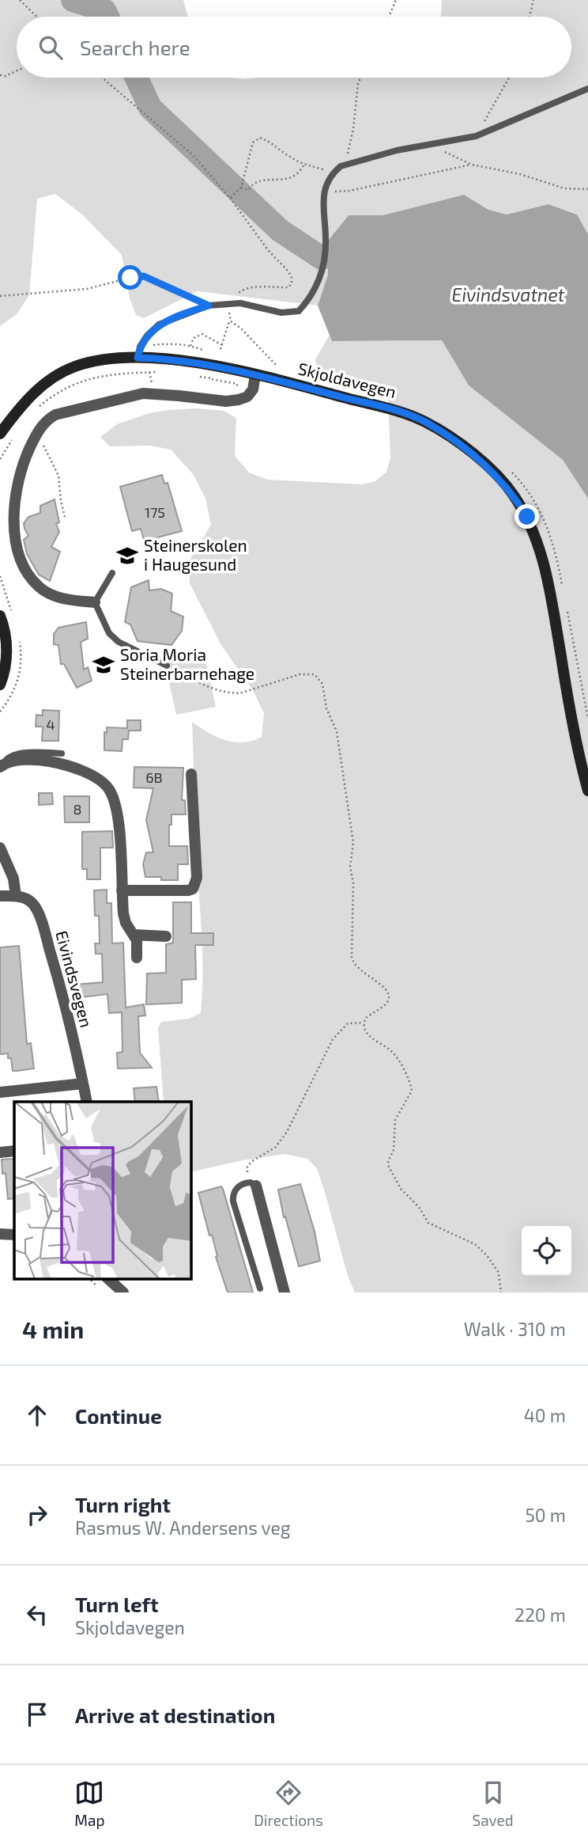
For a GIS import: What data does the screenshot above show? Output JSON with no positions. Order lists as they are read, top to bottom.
{
  "streets": {
    "main road": ["Skjoldavegen"],
    "street": ["Eivindsvegen"]
  },
  "water": ["Eivindsvatnet"],
  "places": {
    "school or university": ["Steinerskolen i Haugesund", "Soria Moria Steinerbarnehage"]
  },
  "house_numbers": [
    "175",
    "4",
    "6B",
    "8"
  ],
  "page": {
    "search": "Search here",
    "heading": ["4 min", "Walk · 310 m"],
    "list": [
      ["Continue", "40 m"],
      ["Turn right", "Rasmus W. Andersens veg", "50 m"],
      ["Turn left", "Skjoldavegen", "220 m"],
      "Arrive at destination"
    ],
    "nav": ["Map", "Directions", "Saved"]
  }
}
